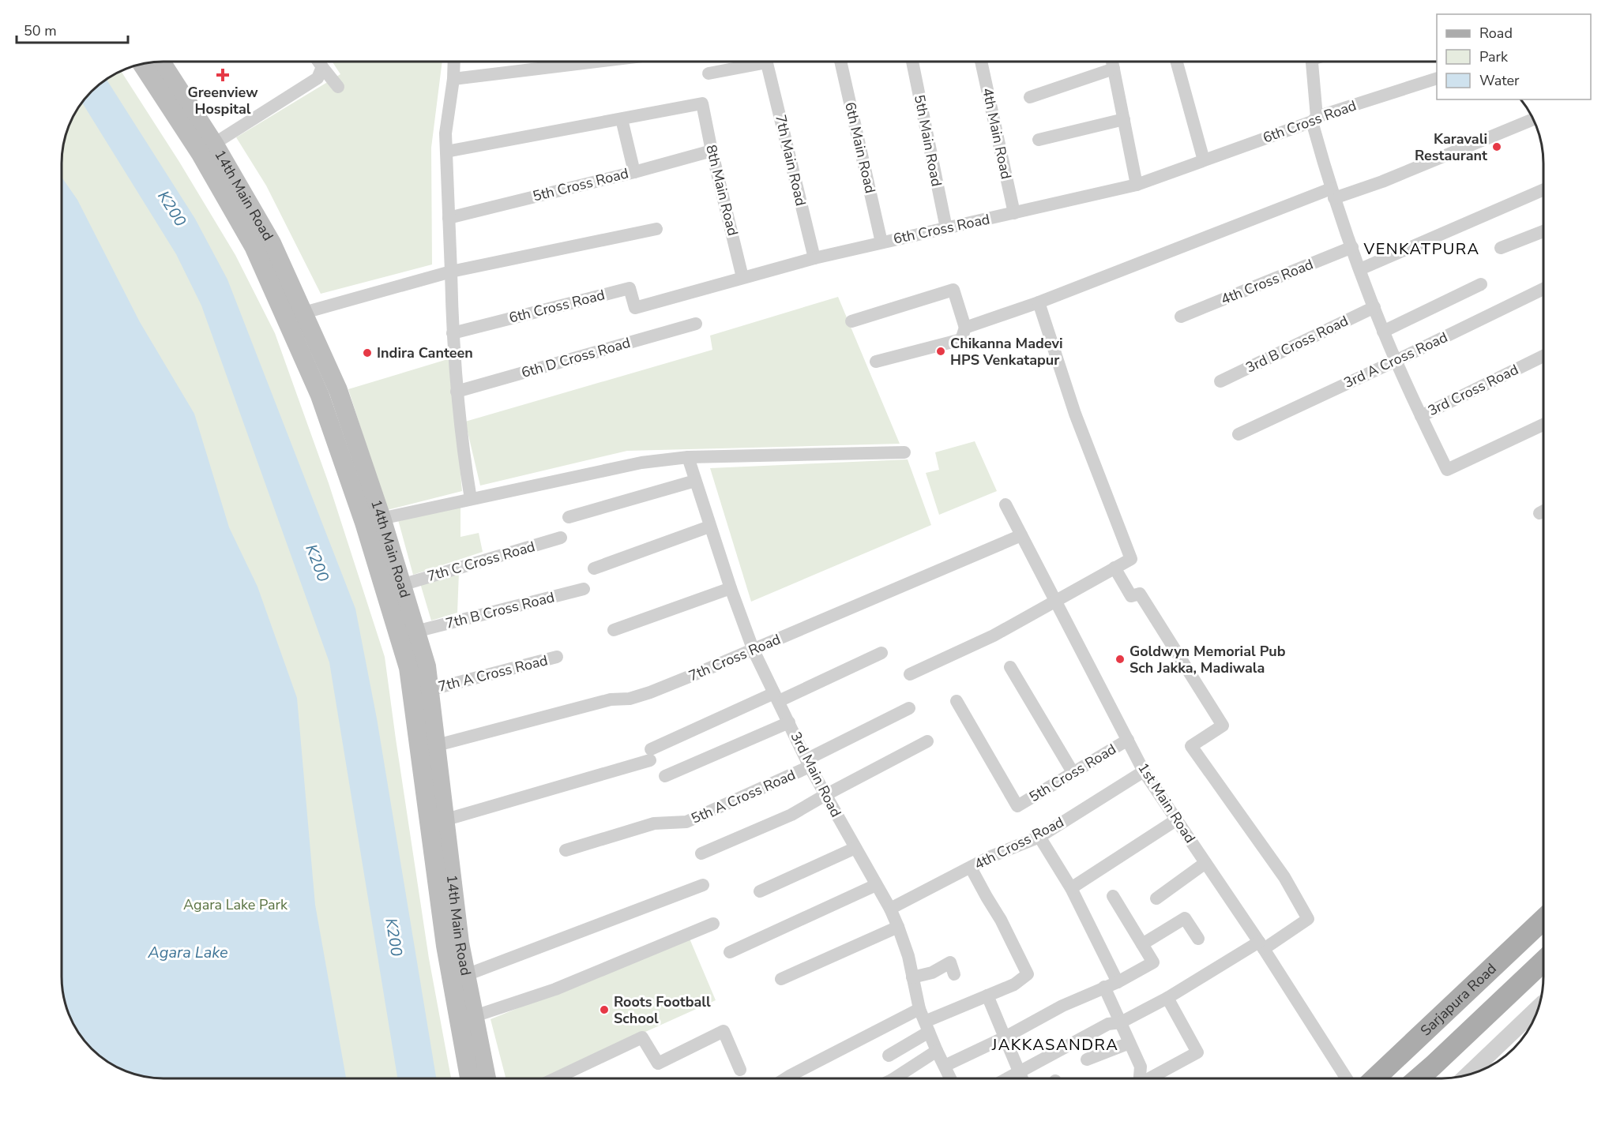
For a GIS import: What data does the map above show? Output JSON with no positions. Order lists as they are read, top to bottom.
{
  "streets": {
    "main road": ["14th Main Road", "Sarjapura Road"],
    "street": [
      "6th Cross Road",
      "4th Main Road",
      "5th Main Road",
      "6th Main Road",
      "7th Main Road",
      "5th Cross Road",
      "8th Main Road",
      "4th Cross Road",
      "3rd B Cross Road",
      "6th D Cross Road",
      "3rd A Cross Road",
      "3rd Cross Road",
      "7th C Cross Road",
      "7th B Cross Road",
      "7th Cross Road",
      "7th A Cross Road",
      "3rd Main Road",
      "5th A Cross Road",
      "1st Main Road"
    ]
  },
  "crossings": [
    ["6th Cross Road", "4th Main Road"],
    ["6th Cross Road", "5th Main Road"],
    ["6th Cross Road", "6th Main Road"],
    ["6th Cross Road", "7th Main Road"],
    ["6th Cross Road", "8th Main Road"],
    ["5th Cross Road", "8th Main Road"],
    ["5th Cross Road", "1st Main Road"],
    ["14th Main Road", "7th C Cross Road"],
    ["14th Main Road", "7th B Cross Road"],
    ["14th Main Road", "7th Cross Road"],
    ["14th Main Road", "7th A Cross Road"],
    ["4th Cross Road", "3rd Main Road"],
    ["4th Cross Road", "1st Main Road"],
    ["7th Cross Road", "3rd Main Road"],
    ["7th Cross Road", "1st Main Road"],
    ["3rd Main Road", "5th A Cross Road"]
  ],
  "districts": ["VENKATPURA", "JAKKASANDRA"],
  "water": ["K200", "Agara Lake"],
  "parks": ["Agara Lake Park"],
  "places": {
    "health": ["Greenview Hospital"],
    "other": [
      "Karavali Restaurant",
      "Chikanna Madevi HPS Venkatapur",
      "Indira Canteen",
      "Goldwyn Memorial Pub Sch Jakka, Madiwala",
      "Roots Football School"
    ]
  },
  "legend": ["Road", "Park", "Water"],
  "scale_bar": "50 m"
}
